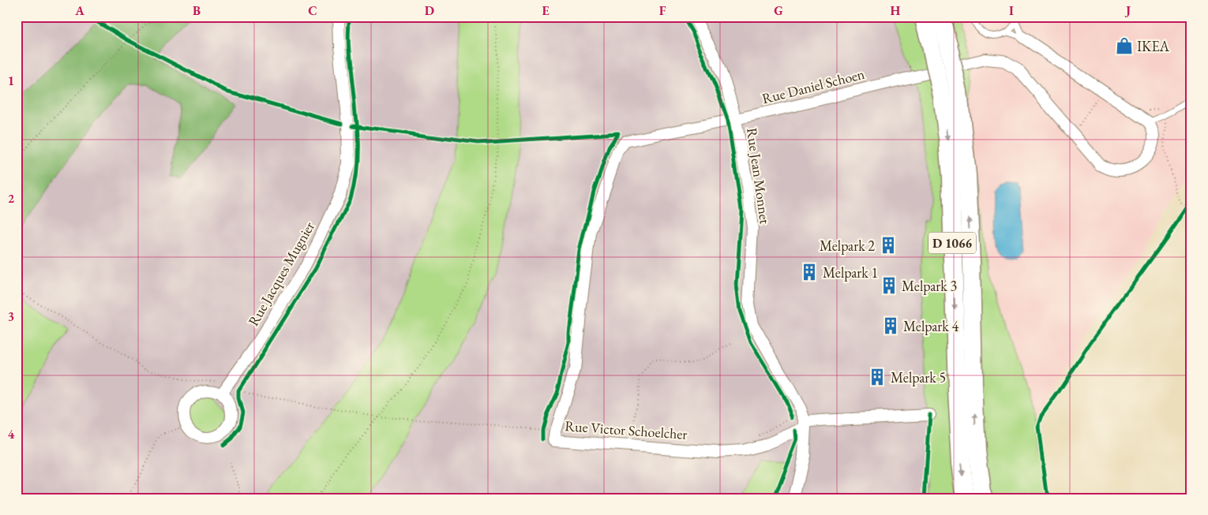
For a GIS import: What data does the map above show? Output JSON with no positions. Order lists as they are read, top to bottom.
{
  "streets": {
    "highway": ["D 1066"],
    "street": [
      "Rue Daniel Schoen",
      "Rue Jean Monnet",
      "Rue Jacques Mugnier",
      "Rue Victor Schoelcher"
    ]
  },
  "crossings": [
    ["Rue Daniel Schoen", "Rue Jean Monnet"],
    ["Rue Daniel Schoen", "Rue Victor Schoelcher"],
    ["Rue Jean Monnet", "Rue Victor Schoelcher"]
  ],
  "places": {
    "shop": ["IKEA"],
    "building": [
      "Melpark 2",
      "Melpark 1",
      "Melpark 3",
      "Melpark 4",
      "Melpark 5"
    ]
  },
  "grid": {
    "columns": [
      "A",
      "B",
      "C",
      "D",
      "E",
      "F",
      "G",
      "H",
      "I",
      "J"
    ],
    "rows": [
      "1",
      "2",
      "3",
      "4"
    ]
  }
}
